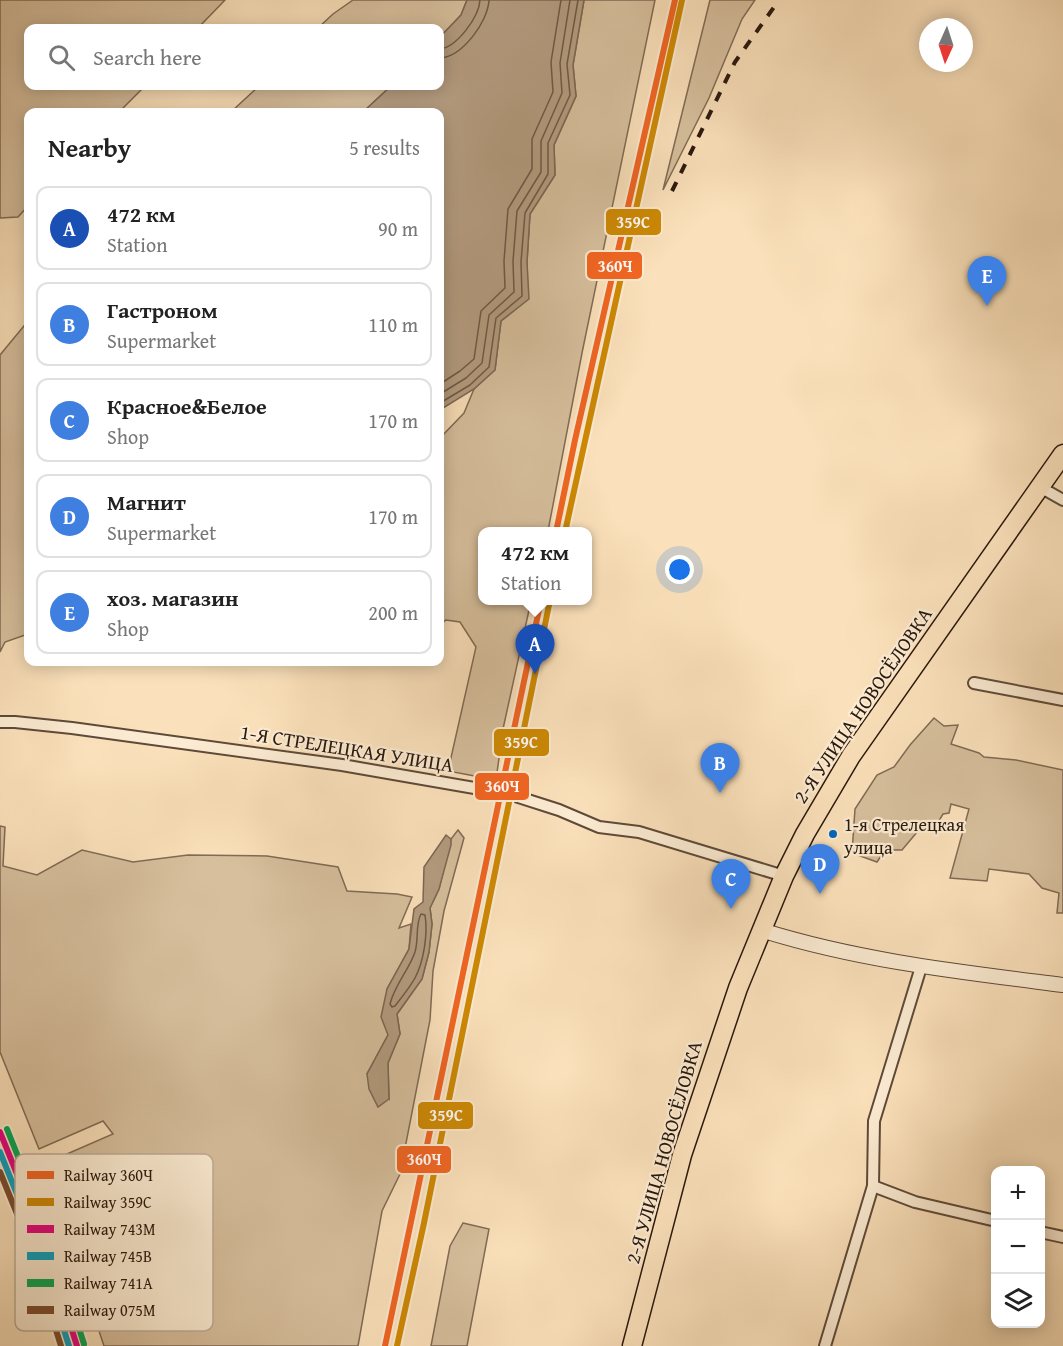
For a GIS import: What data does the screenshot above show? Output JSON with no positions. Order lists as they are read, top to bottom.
{
  "streets": {
    "main road": ["2-Я УЛИЦА НОВОСЁЛОВКА"],
    "street": ["1-Я СТРЕЛЕЦКАЯ УЛИЦА"]
  },
  "crossings": [
    ["2-Я УЛИЦА НОВОСЁЛОВКА", "1-Я СТРЕЛЕЦКАЯ УЛИЦА"]
  ],
  "places": ["1-я Стрелецкая улица"],
  "lines": [
    "rail line 360Ч",
    "rail line 359С",
    "rail line 741А",
    "rail line 743М",
    "rail line 745В",
    "rail line 075М"
  ],
  "legend": [
    "Railway 360Ч",
    "Railway 359С",
    "Railway 743М",
    "Railway 745В",
    "Railway 741А",
    "Railway 075М"
  ],
  "north": "bottom",
  "page": {
    "search": "Search here",
    "heading": ["Nearby", "5 results"],
    "list": [
      {
        "mark": "A",
        "name": "472 км",
        "note": "Station",
        "value": "90 m"
      },
      {
        "mark": "B",
        "name": "Гастроном",
        "note": "Supermarket",
        "value": "110 m"
      },
      {
        "mark": "C",
        "name": "Красное&Белое",
        "note": "Shop",
        "value": "170 m"
      },
      {
        "mark": "D",
        "name": "Магнит",
        "note": "Supermarket",
        "value": "170 m"
      },
      {
        "mark": "E",
        "name": "хоз. магазин",
        "note": "Shop",
        "value": "200 m"
      }
    ],
    "pins": [
      "E",
      "A",
      "B",
      "D",
      "C"
    ],
    "popup": ["472 км", "Station"],
    "map_buttons": ["+", "−"]
  }
}
